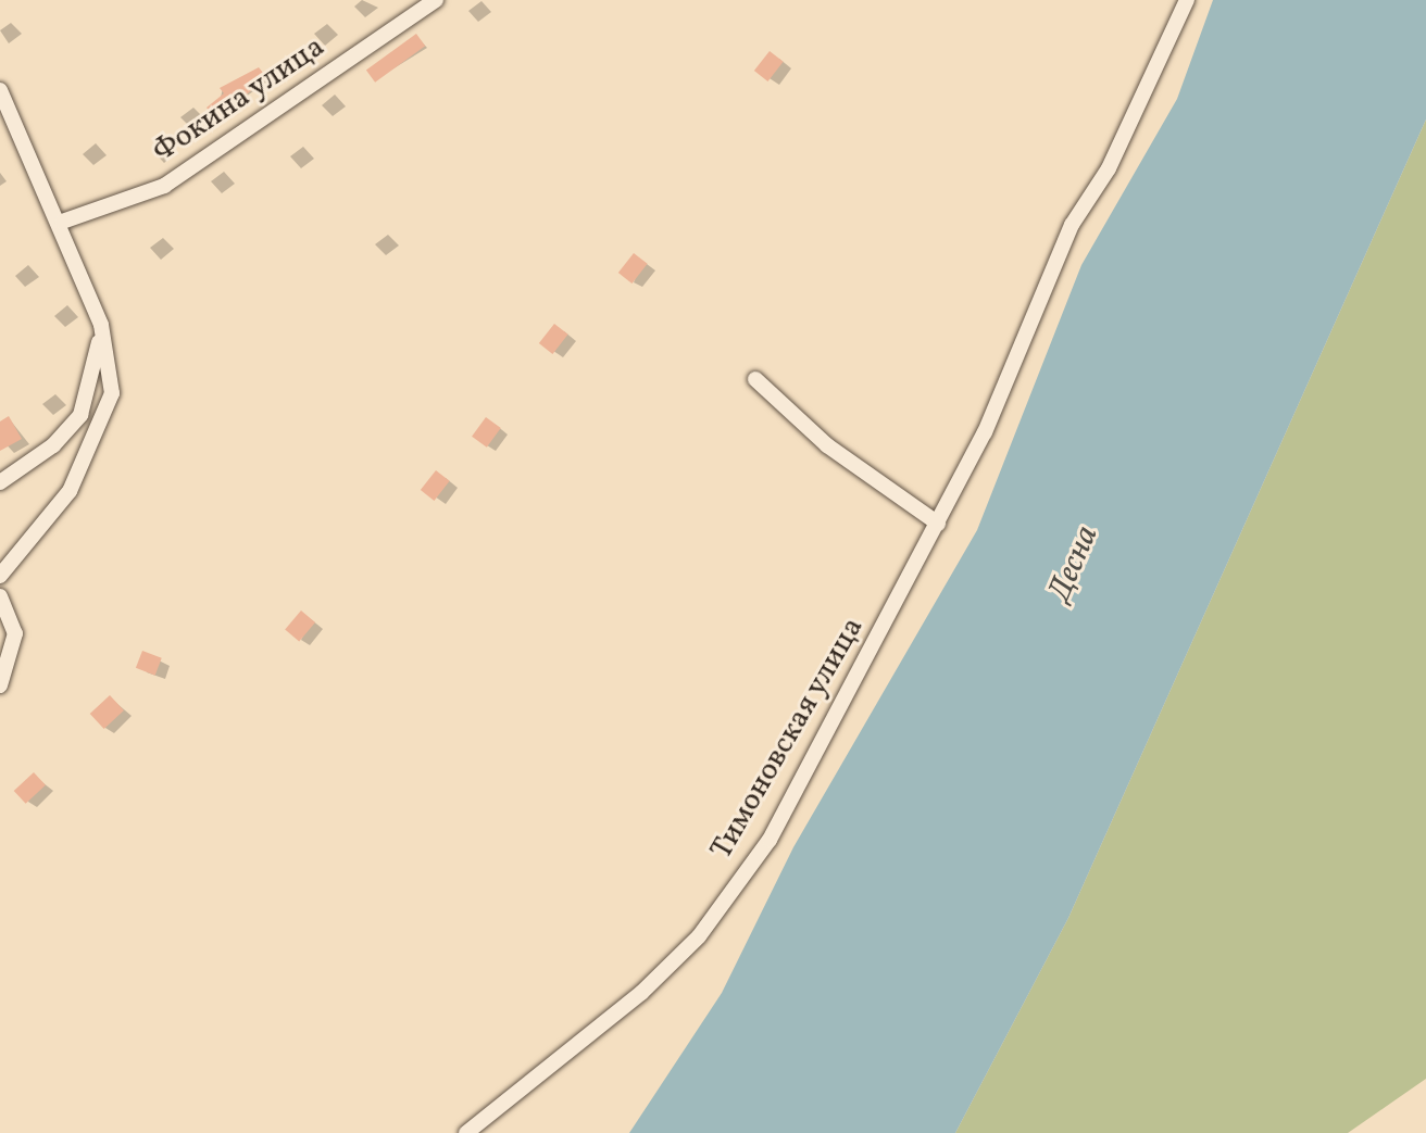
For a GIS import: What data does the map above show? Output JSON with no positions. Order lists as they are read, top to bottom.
{
  "streets": {
    "street": ["Фокина улица", "Тимоновская улица"]
  },
  "water": ["Десна"]
}
